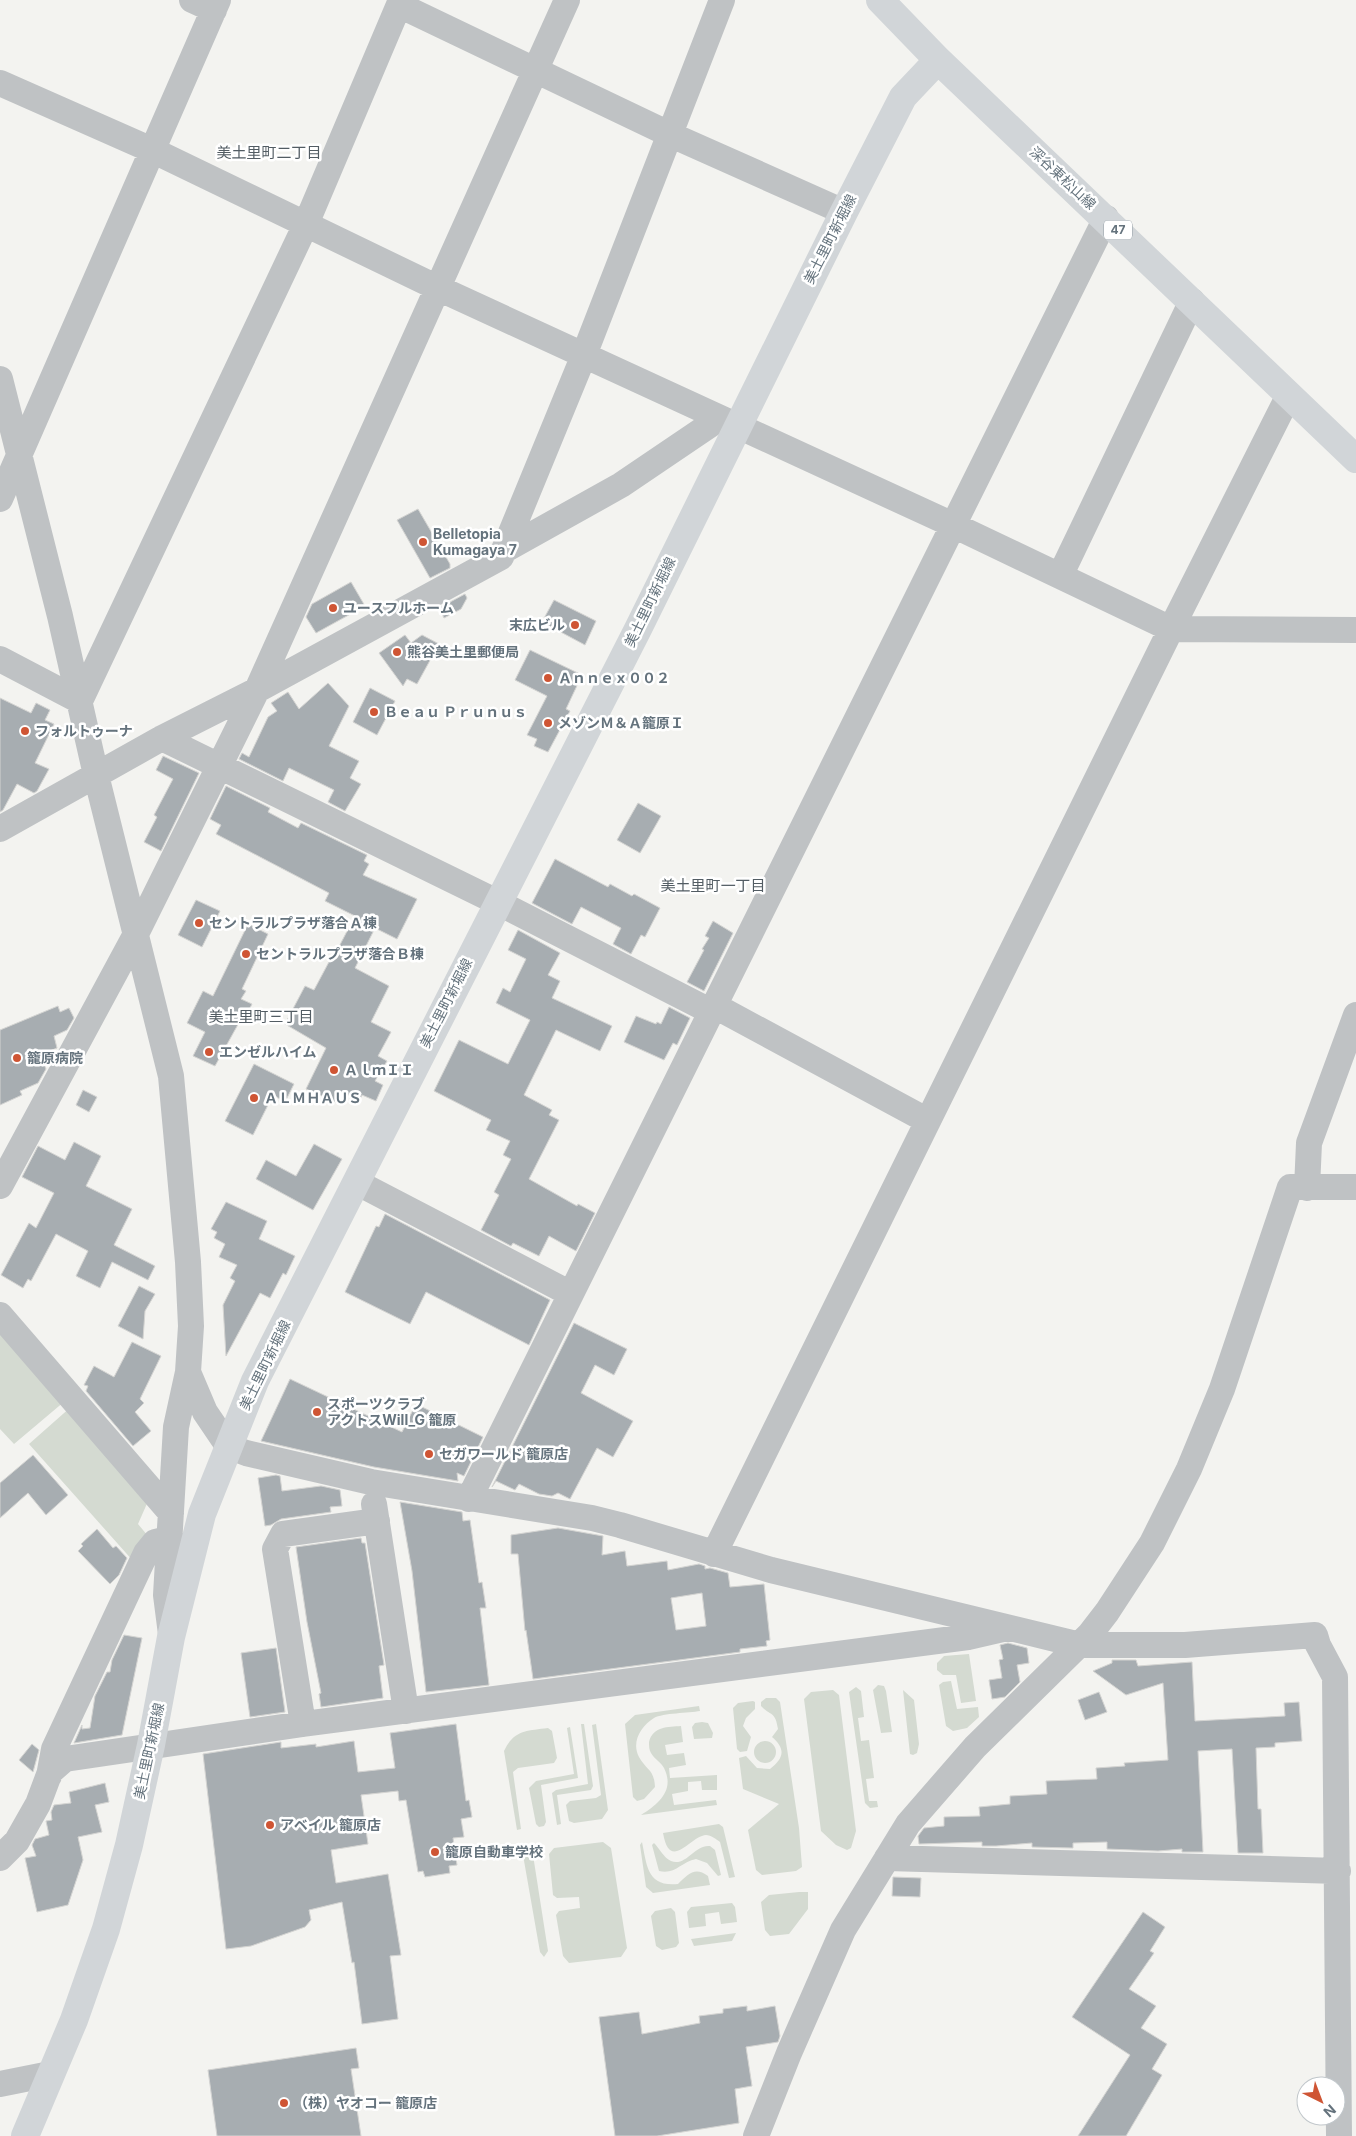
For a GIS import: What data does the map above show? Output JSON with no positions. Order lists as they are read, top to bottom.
{
  "streets": {
    "main road": ["深谷東松山線", "47", "美土里町新堀線"]
  },
  "crossings": [
    ["深谷東松山線", "美土里町新堀線"]
  ],
  "districts": ["美土里町二丁目", "美土里町一丁目", "美土里町三丁目"],
  "places": [
    "Belletopia Kumagaya 7",
    "ユースフルホーム",
    "末広ビル",
    "熊谷美土里郵便局",
    "Ａｎｎｅｘ００２",
    "Ｂｅａｕ Ｐｒｕｎｕｓ",
    "メゾンＭ＆Ａ籠原Ｉ",
    "フォルトゥーナ",
    "セントラルプラザ落合Ａ棟",
    "セントラルプラザ落合Ｂ棟",
    "エンゼルハイム",
    "籠原病院",
    "ＡｌｍＩＩ",
    "ＡＬＭＨＡＵＳ",
    "スポーツクラブ アクトスWill_G 籠原",
    "セガワールド 籠原店",
    "アベイル 籠原店",
    "籠原自動車学校",
    "（株）ヤオコー 籠原店"
  ],
  "north": "bottom right"
}
